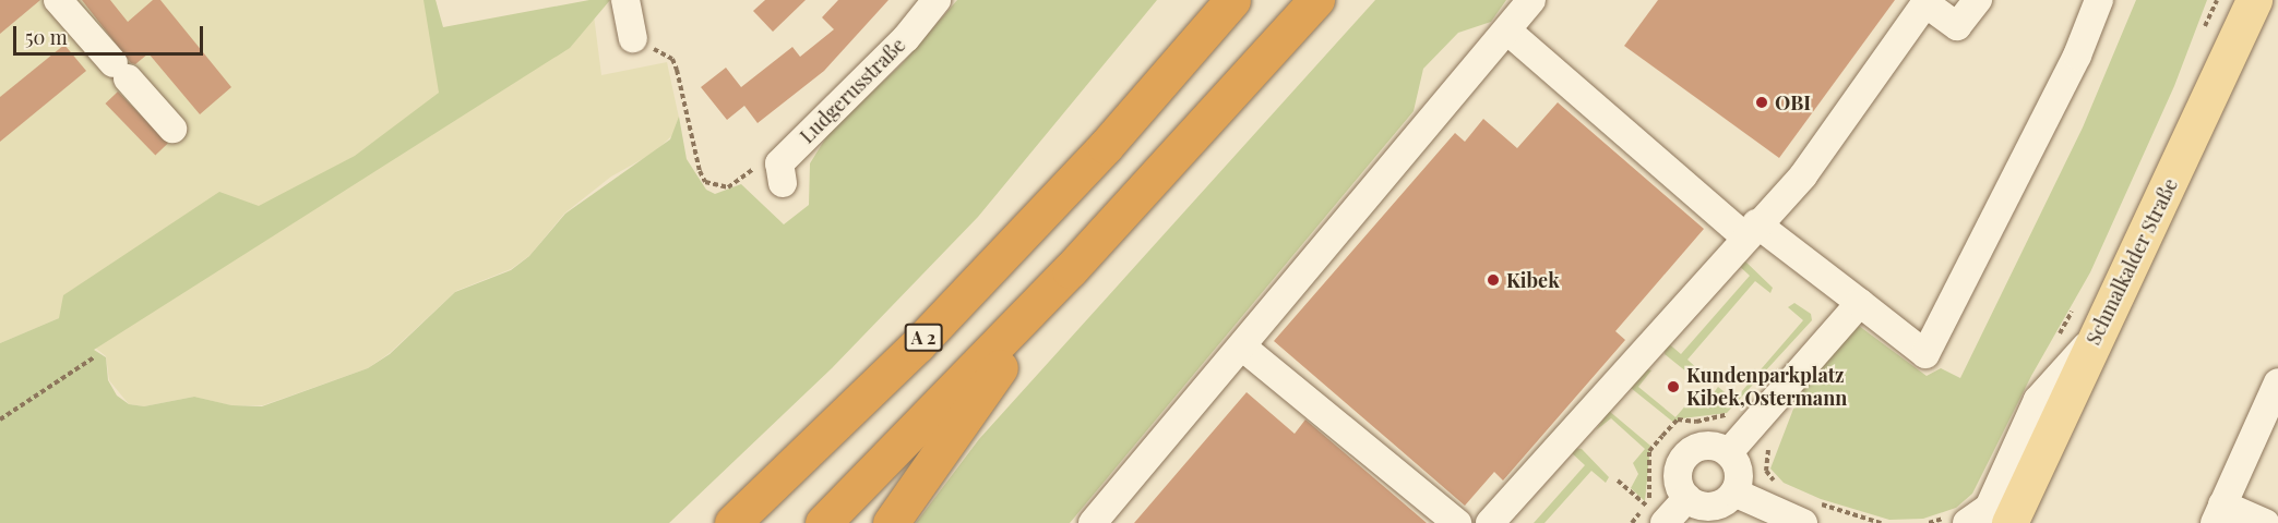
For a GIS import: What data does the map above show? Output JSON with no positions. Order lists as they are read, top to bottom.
{
  "streets": {
    "highway": ["A 2"],
    "main road": ["Schmalkalder Straße"],
    "street": ["Ludgerusstraße"]
  },
  "places": ["OBI", "Kibek", "Kundenparkplatz Kibek,Ostermann"],
  "scale_bar": "50 m"
}
